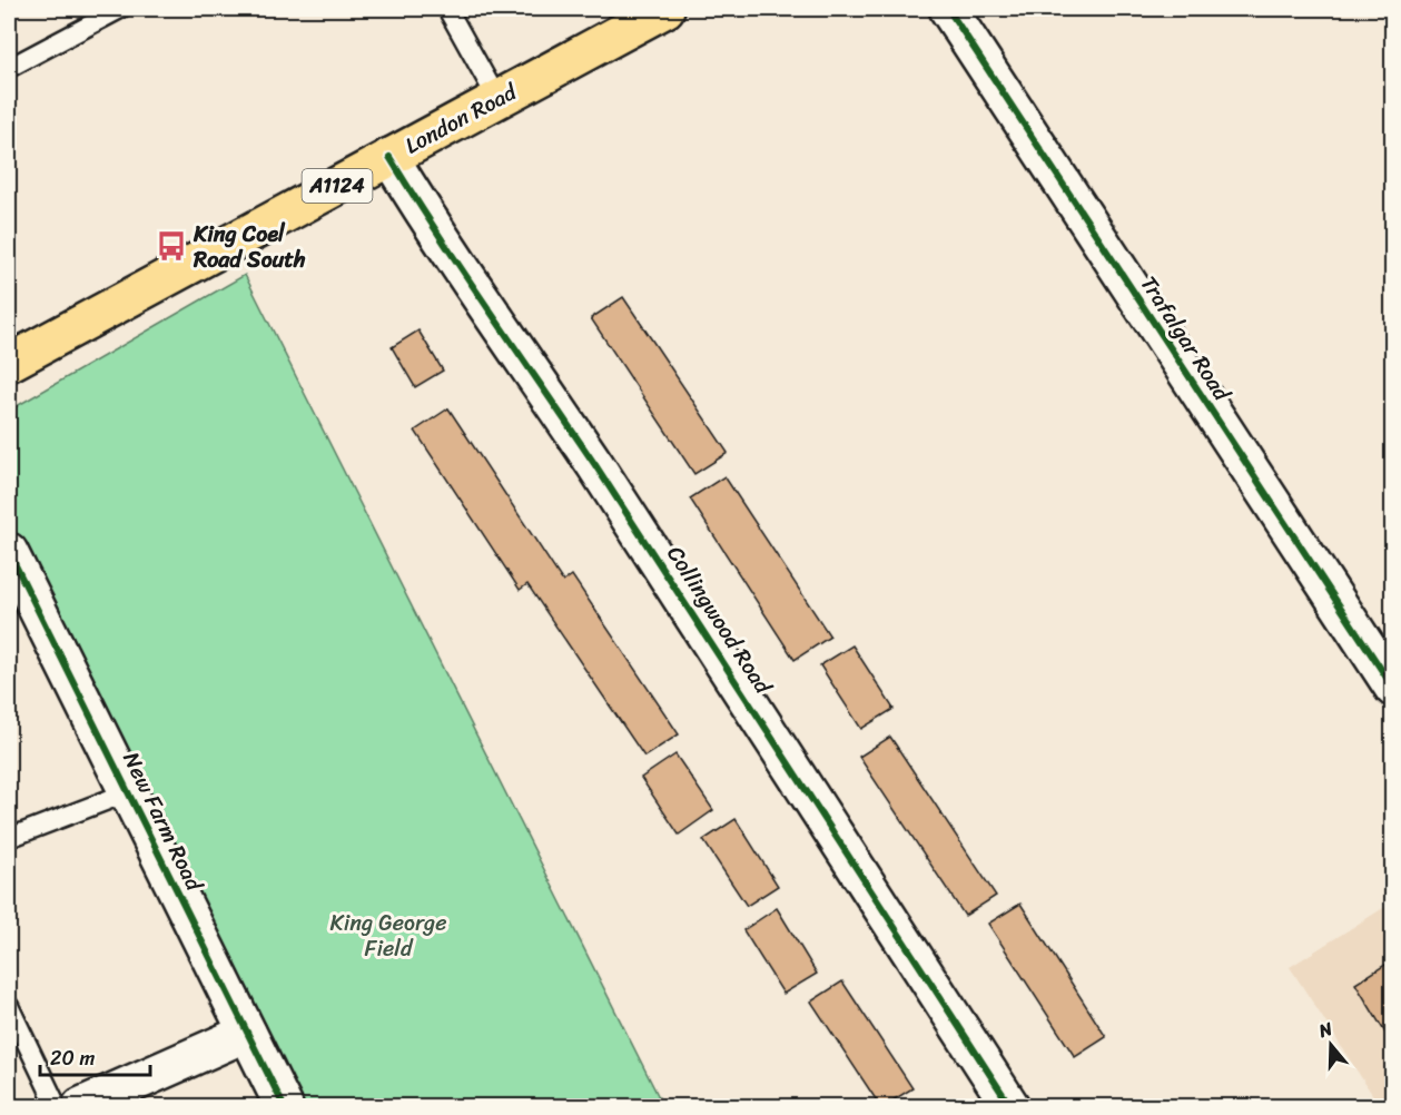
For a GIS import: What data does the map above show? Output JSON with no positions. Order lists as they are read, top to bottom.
{
  "streets": {
    "main road": ["London Road", "A1124"],
    "street": ["Trafalgar Road", "Collingwood Road", "New Farm Road"]
  },
  "crossings": [
    ["London Road", "Collingwood Road"]
  ],
  "parks": ["King George Field"],
  "places": {
    "bus stop": ["King Coel Road South"]
  },
  "scale_bar": "20 m",
  "north": "top"
}
